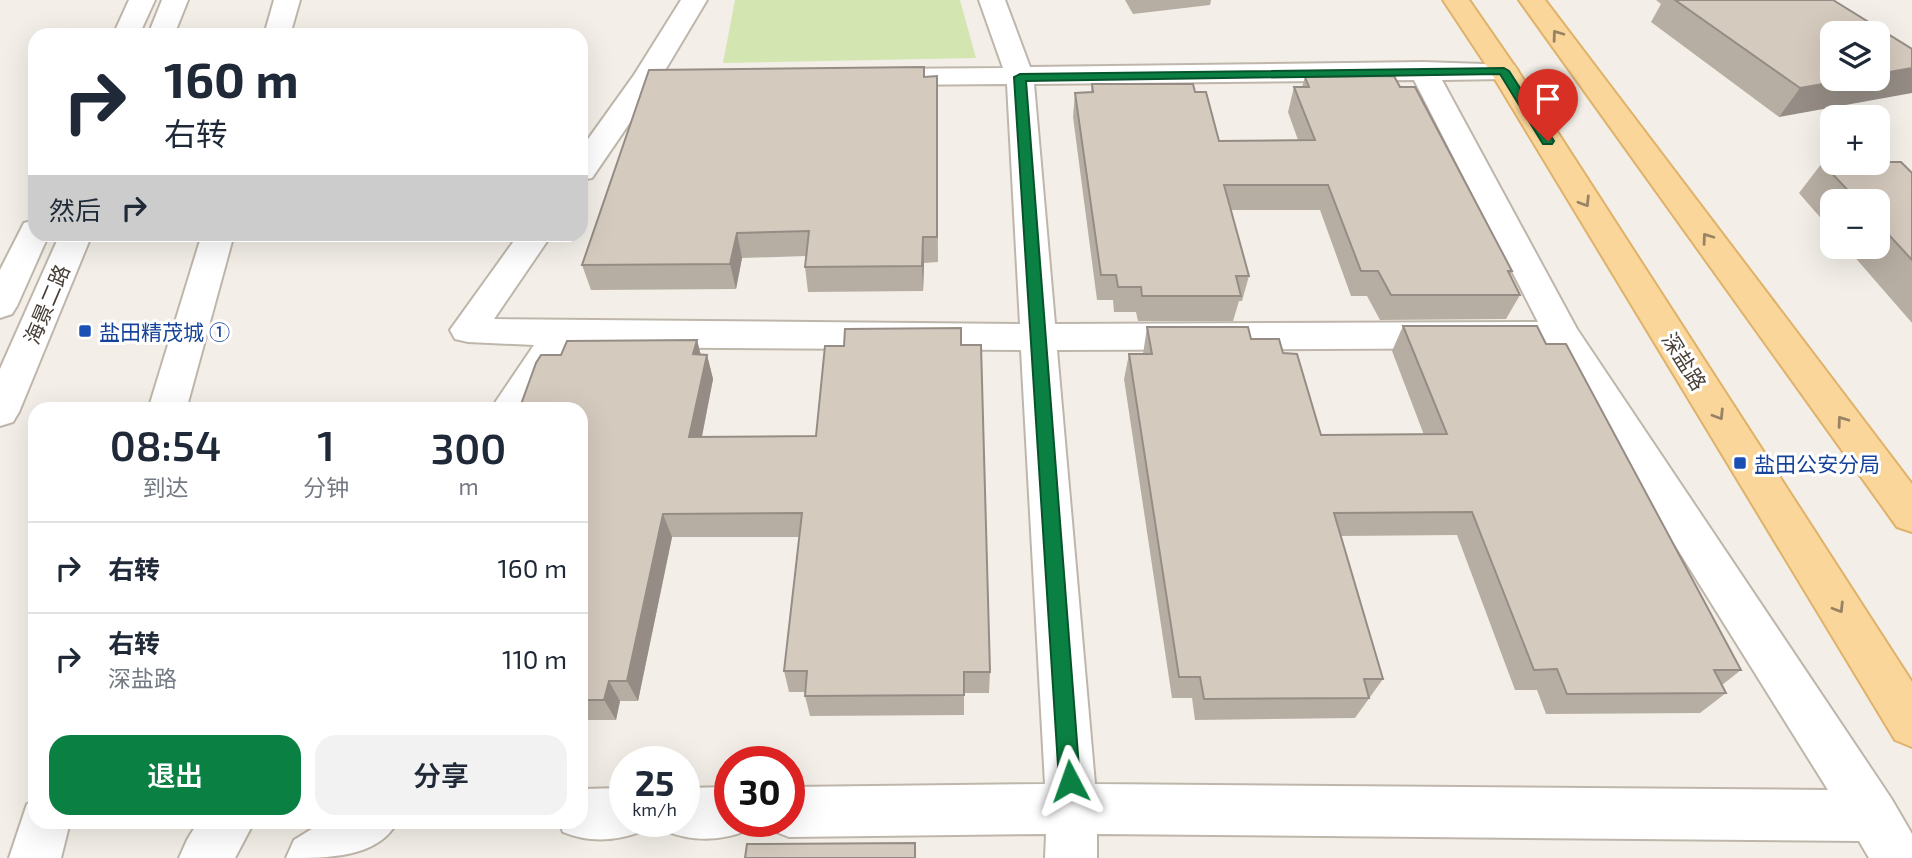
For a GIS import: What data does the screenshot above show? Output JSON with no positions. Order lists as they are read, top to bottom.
{
  "streets": {
    "main road": ["深盐路"],
    "street": ["海景二路"]
  },
  "places": {
    "transit": ["盐田精茂城 ①", "盐田公安分局"]
  },
  "page": {
    "map_buttons": ["+", "−"],
    "turn": ["160 m", "右转"],
    "then": "然后",
    "eta": [
      "08:54",
      "到达",
      "1",
      "分钟",
      "300",
      "m"
    ],
    "list": [
      {
        "name": "右转",
        "value": "160 m"
      },
      {
        "name": "右转",
        "note": "深盐路",
        "value": "110 m"
      }
    ],
    "buttons": ["退出", "分享"],
    "speed": "25 km/h",
    "limit": "30"
  }
}
